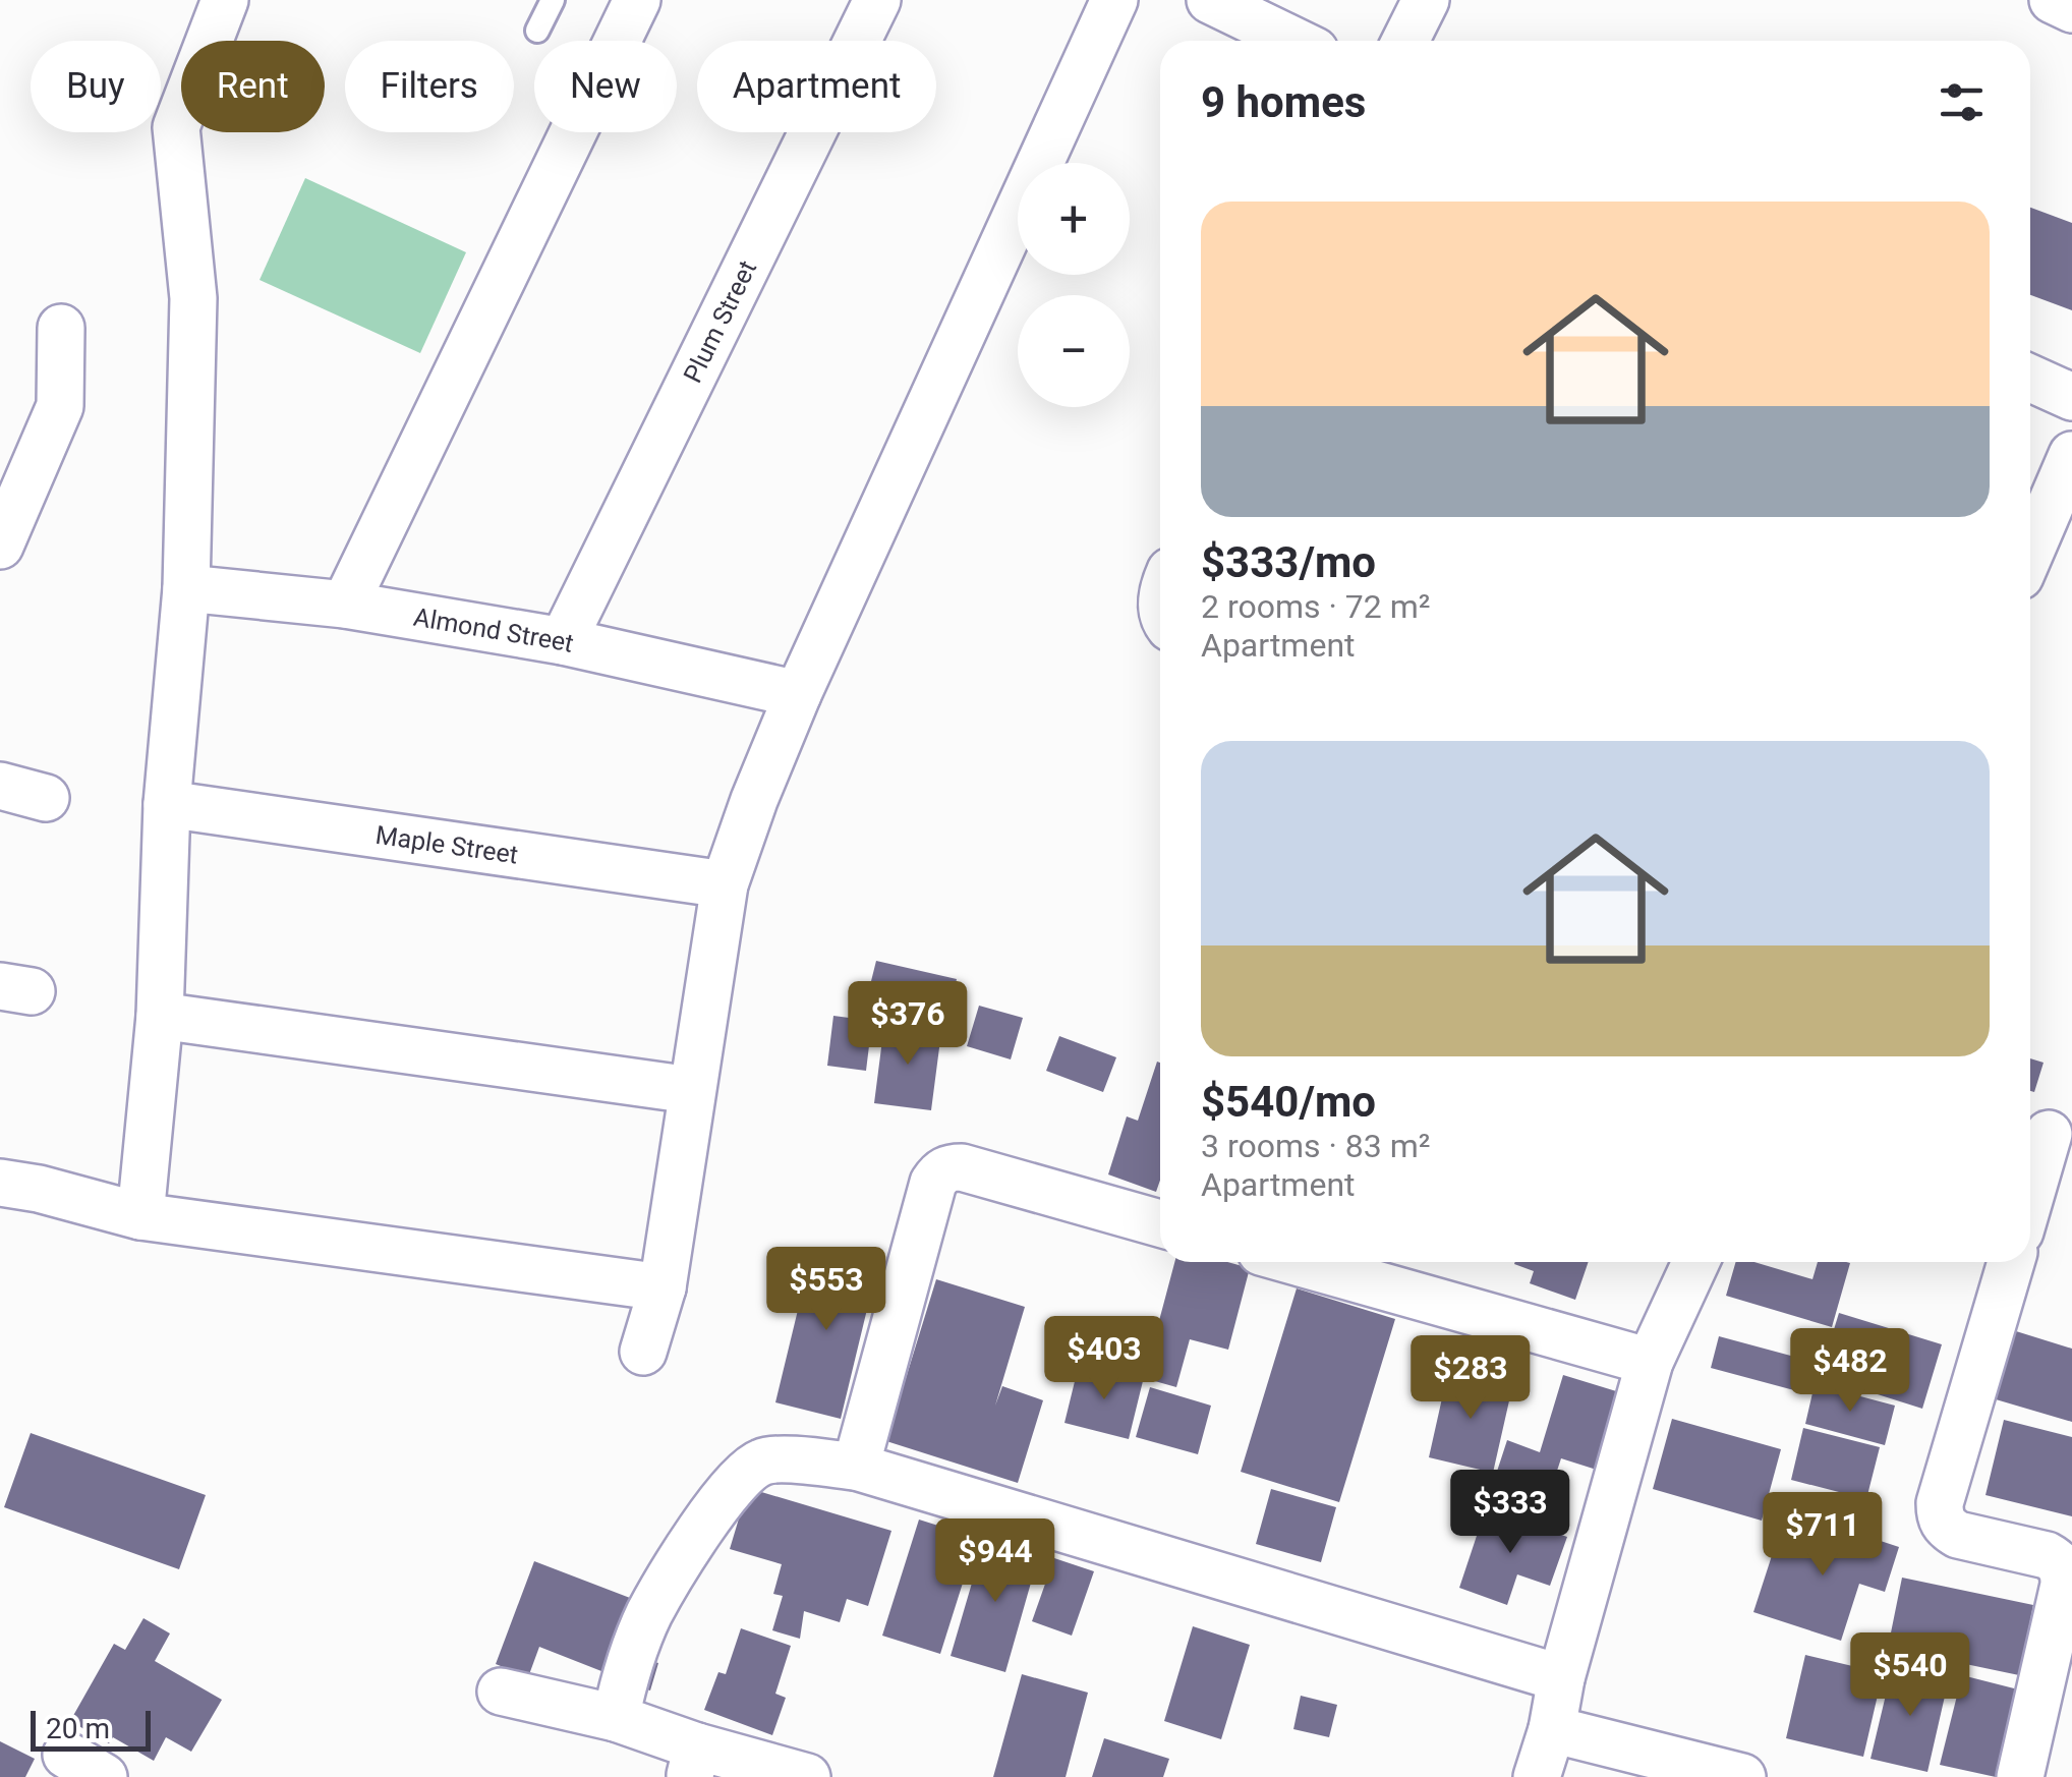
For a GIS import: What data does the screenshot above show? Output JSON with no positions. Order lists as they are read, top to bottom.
{
  "streets": {
    "street": ["Plum Street", "Almond Street", "Maple Street"]
  },
  "crossings": [
    ["Plum Street", "Almond Street"]
  ],
  "scale_bar": "20 m",
  "page": {
    "chip": [
      "Buy",
      "Rent",
      "Filters",
      "New",
      "Apartment"
    ],
    "heading": "9 homes",
    "map_buttons": ["+", "−"],
    "list": [
      {
        "name": "$333/mo",
        "note": "2 rooms · 72 m² · Apartment"
      },
      {
        "name": "$540/mo",
        "note": "3 rooms · 83 m² · Apartment"
      }
    ],
    "price": [
      "$376",
      "$553",
      "$403",
      "$482",
      "$283",
      "$333",
      "$711",
      "$944",
      "$540"
    ],
    "scale": "20 m"
  }
}
